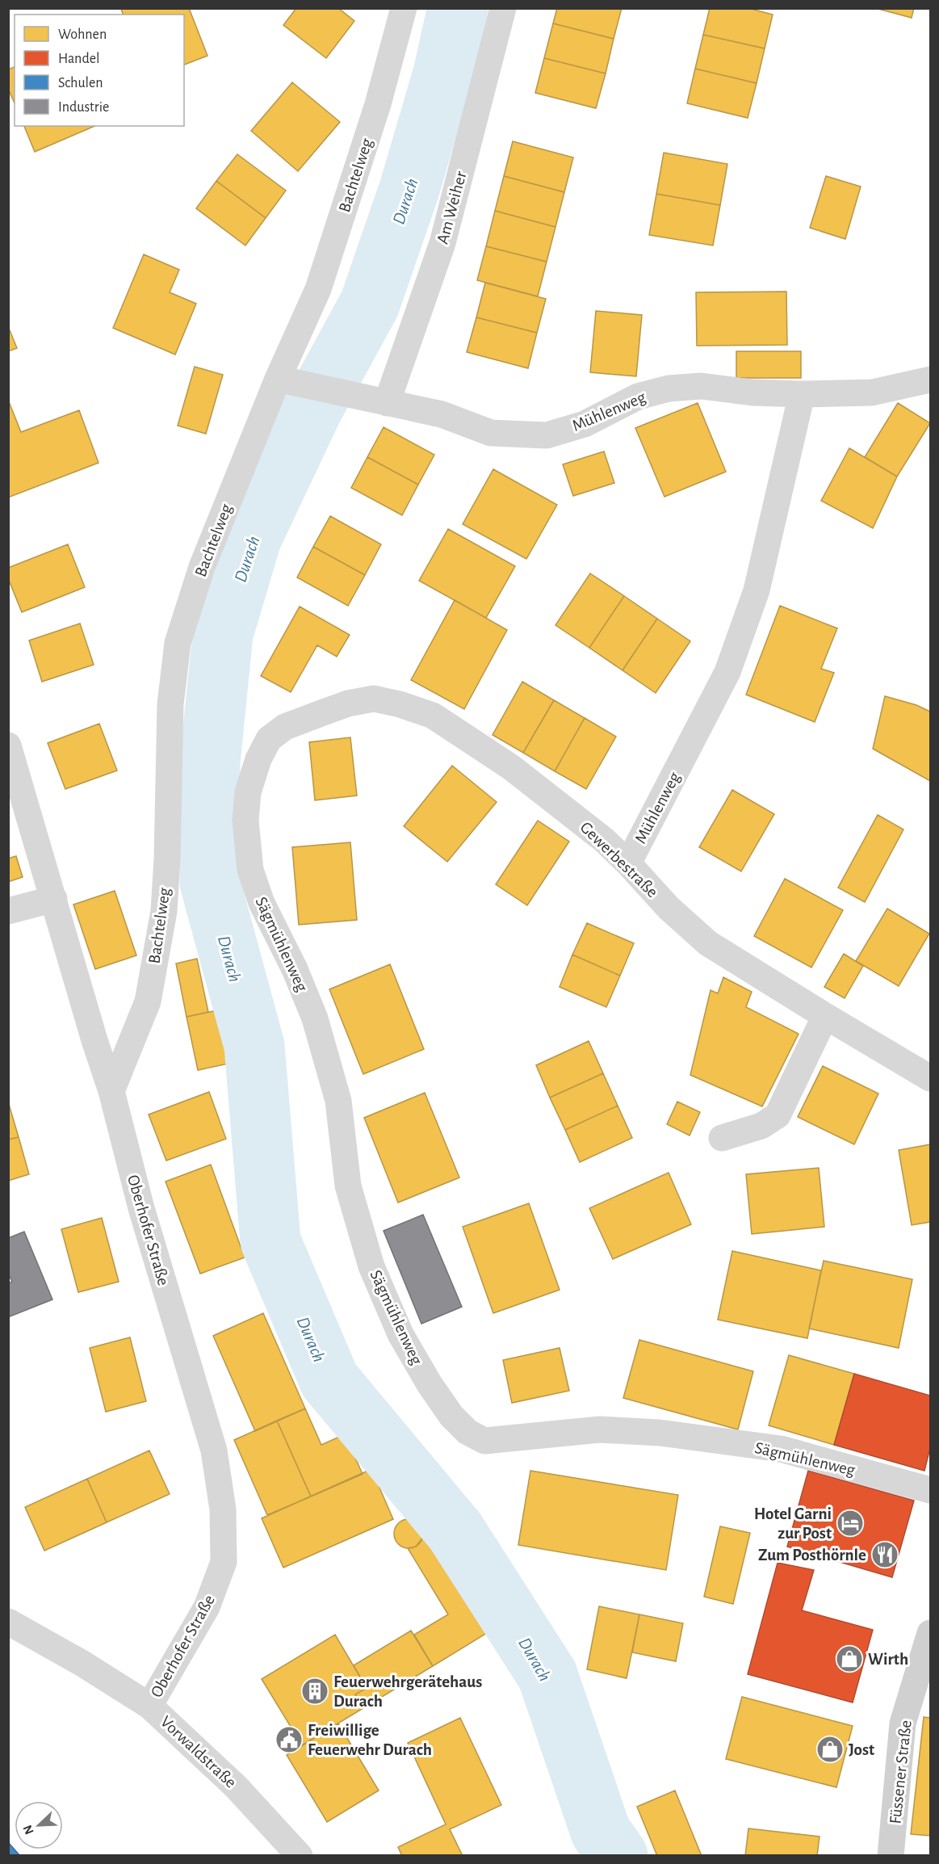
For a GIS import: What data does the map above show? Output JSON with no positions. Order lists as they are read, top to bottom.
{
  "streets": {
    "main road": ["Füssener Straße"],
    "street": [
      "Bachtelweg",
      "Am Weiher",
      "Mühlenweg",
      "Gewerbestraße",
      "Sägmühlenweg",
      "Oberhofer Straße",
      "Vorwaldstraße"
    ]
  },
  "crossings": [
    ["Bachtelweg", "Mühlenweg"],
    ["Bachtelweg", "Oberhofer Straße"],
    ["Am Weiher", "Mühlenweg"],
    ["Mühlenweg", "Gewerbestraße"],
    ["Gewerbestraße", "Sägmühlenweg"],
    ["Oberhofer Straße", "Vorwaldstraße"]
  ],
  "water": ["Durach"],
  "places": {
    "hotel": ["Hotel Garni zur Post"],
    "restaurant": ["Zum Posthörnle"],
    "shop": ["Wirth", "Jost"],
    "building": ["Feuerwehrgerätehaus Durach"],
    "public building": ["Freiwillige Feuerwehr Durach"]
  },
  "legend": [
    "Wohnen",
    "Handel",
    "Schulen",
    "Industrie"
  ],
  "north": "bottom left"
}
